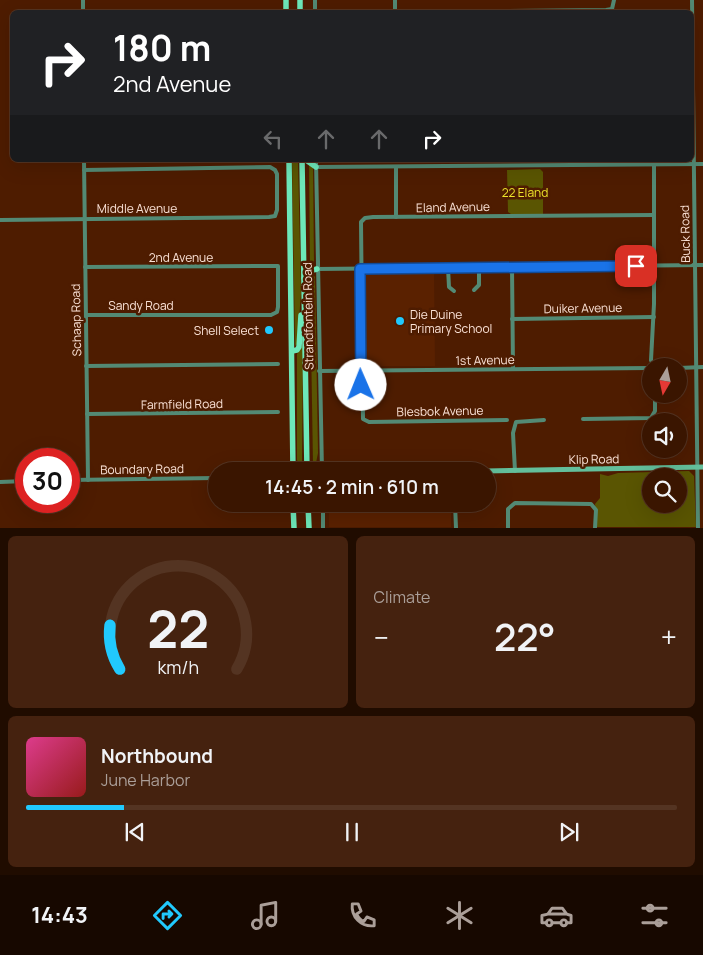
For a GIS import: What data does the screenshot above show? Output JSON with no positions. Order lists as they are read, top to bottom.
{
  "streets": {
    "main road": ["Strandfontein Road"],
    "street": [
      "Eland Avenue",
      "Middle Avenue",
      "Buck Road",
      "2nd Avenue",
      "Sandy Road",
      "Duiker Avenue",
      "Schaap Road",
      "1st Avenue",
      "Farmfield Road",
      "Blesbok Avenue",
      "Klip Road",
      "Boundary Road"
    ]
  },
  "crossings": [
    ["Middle Avenue", "Schaap Road"],
    ["Buck Road", "Klip Road"],
    ["2nd Avenue", "Sandy Road"],
    ["2nd Avenue", "Schaap Road"],
    ["Sandy Road", "Schaap Road"],
    ["Strandfontein Road", "1st Avenue"],
    ["Schaap Road", "Farmfield Road"],
    ["Schaap Road", "Boundary Road"],
    ["1st Avenue", "Blesbok Avenue"]
  ],
  "parks": ["22 Eland"],
  "places": ["Die Duine Primary School", "Shell Select"],
  "north": "bottom",
  "page": {
    "turn": ["180 m", "2nd Avenue"],
    "limit": "30",
    "trip": "14:45 · 2 min · 610 m",
    "tile": "Climate",
    "heat": ["−", "22°", "+"],
    "song": ["Northbound", "June Harbor"],
    "tabs": "14:43",
    "gauge": ["22", "km/h"]
  }
}
